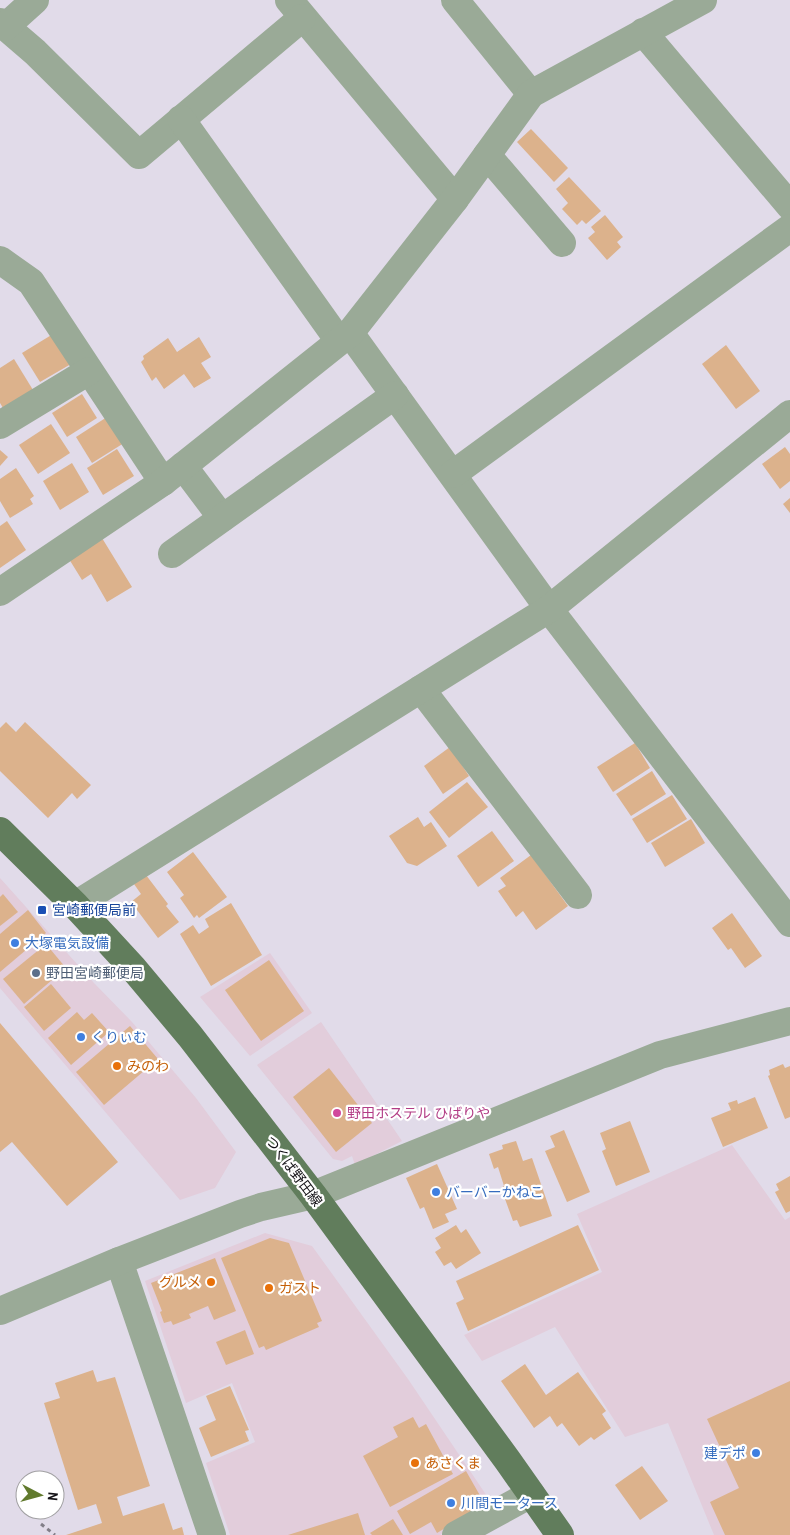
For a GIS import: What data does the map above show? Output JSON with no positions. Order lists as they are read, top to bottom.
{
  "streets": {
    "main road": ["つくば野田線"]
  },
  "places": {
    "transit": ["宮崎郵便局前"],
    "other": [
      "大塚電気設備",
      "野田宮崎郵便局",
      "くりぃむ",
      "みのわ",
      "野田ホステル ひばりや",
      "バーバーかねこ",
      "グルメ",
      "ガスト",
      "建デポ",
      "あさくま",
      "川間モータース"
    ]
  },
  "north": "right"
}
